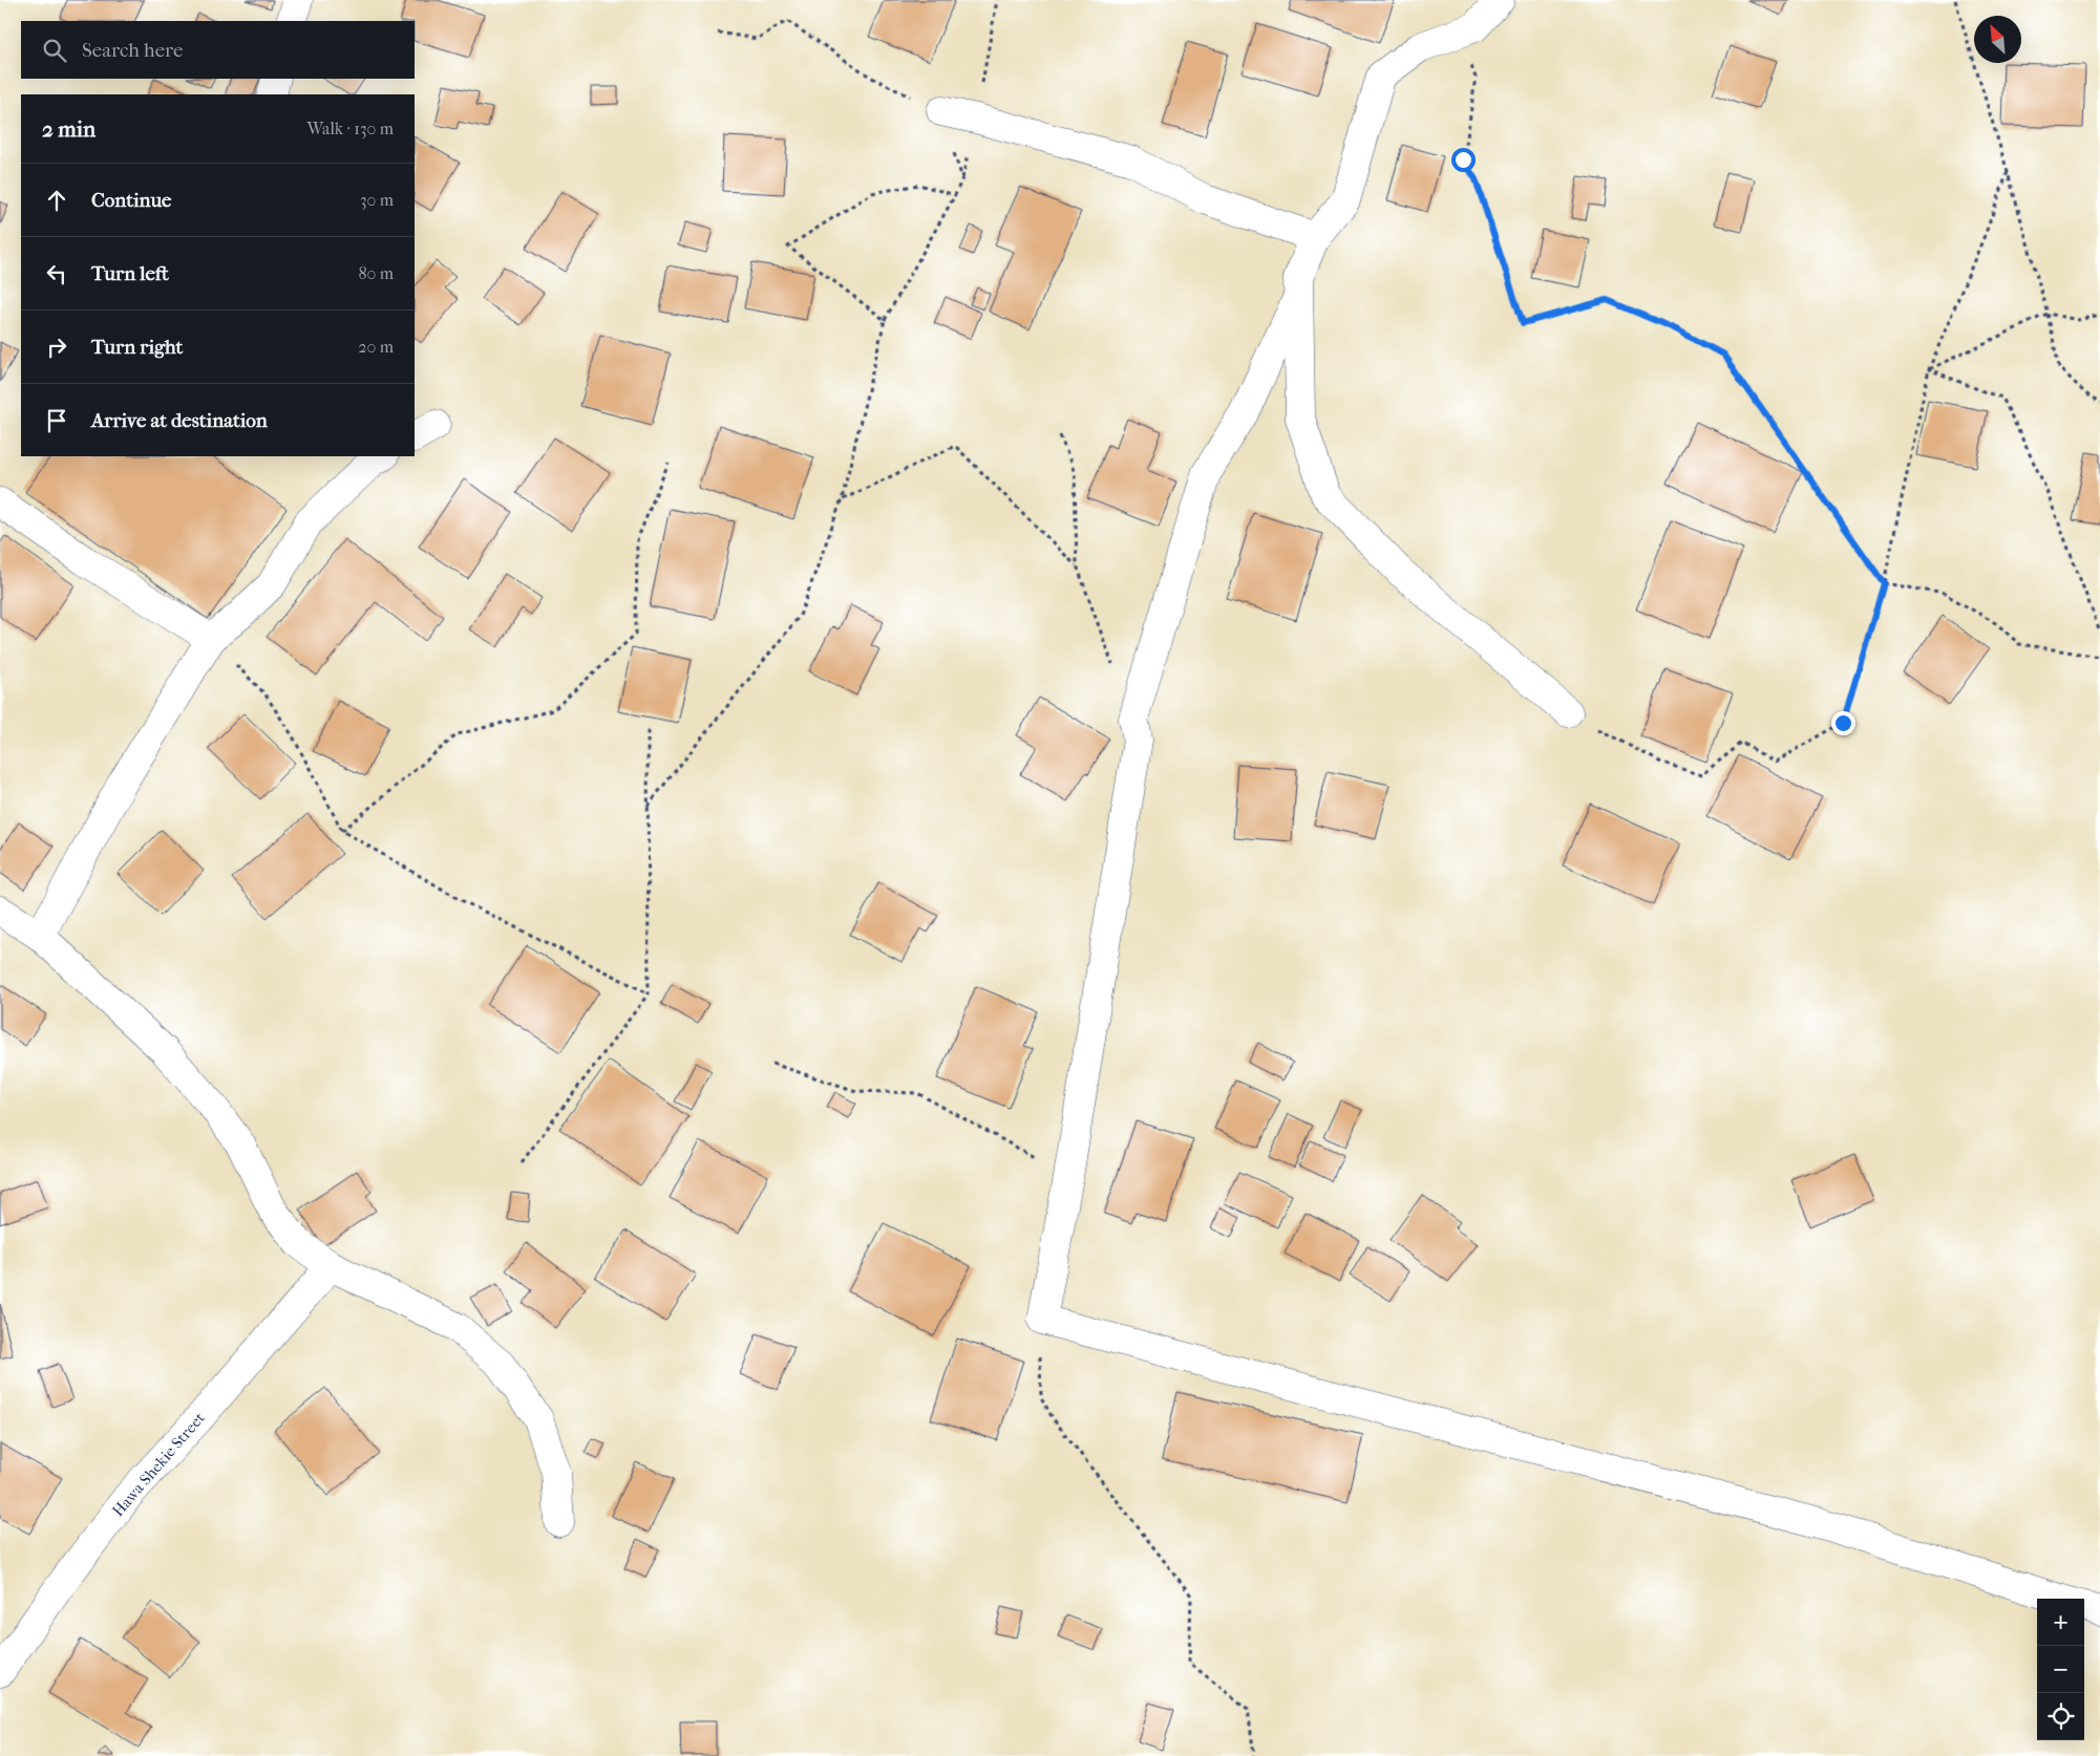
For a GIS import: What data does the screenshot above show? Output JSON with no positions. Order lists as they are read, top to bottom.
{
  "streets": {
    "street": ["Hawa Shekie Street"]
  },
  "north": "top left",
  "page": {
    "search": "Search here",
    "heading": ["2 min", "Walk · 130 m"],
    "list": [
      ["Continue", "30 m"],
      ["Turn left", "80 m"],
      ["Turn right", "20 m"],
      "Arrive at destination"
    ],
    "map_buttons": ["+", "−"]
  }
}
